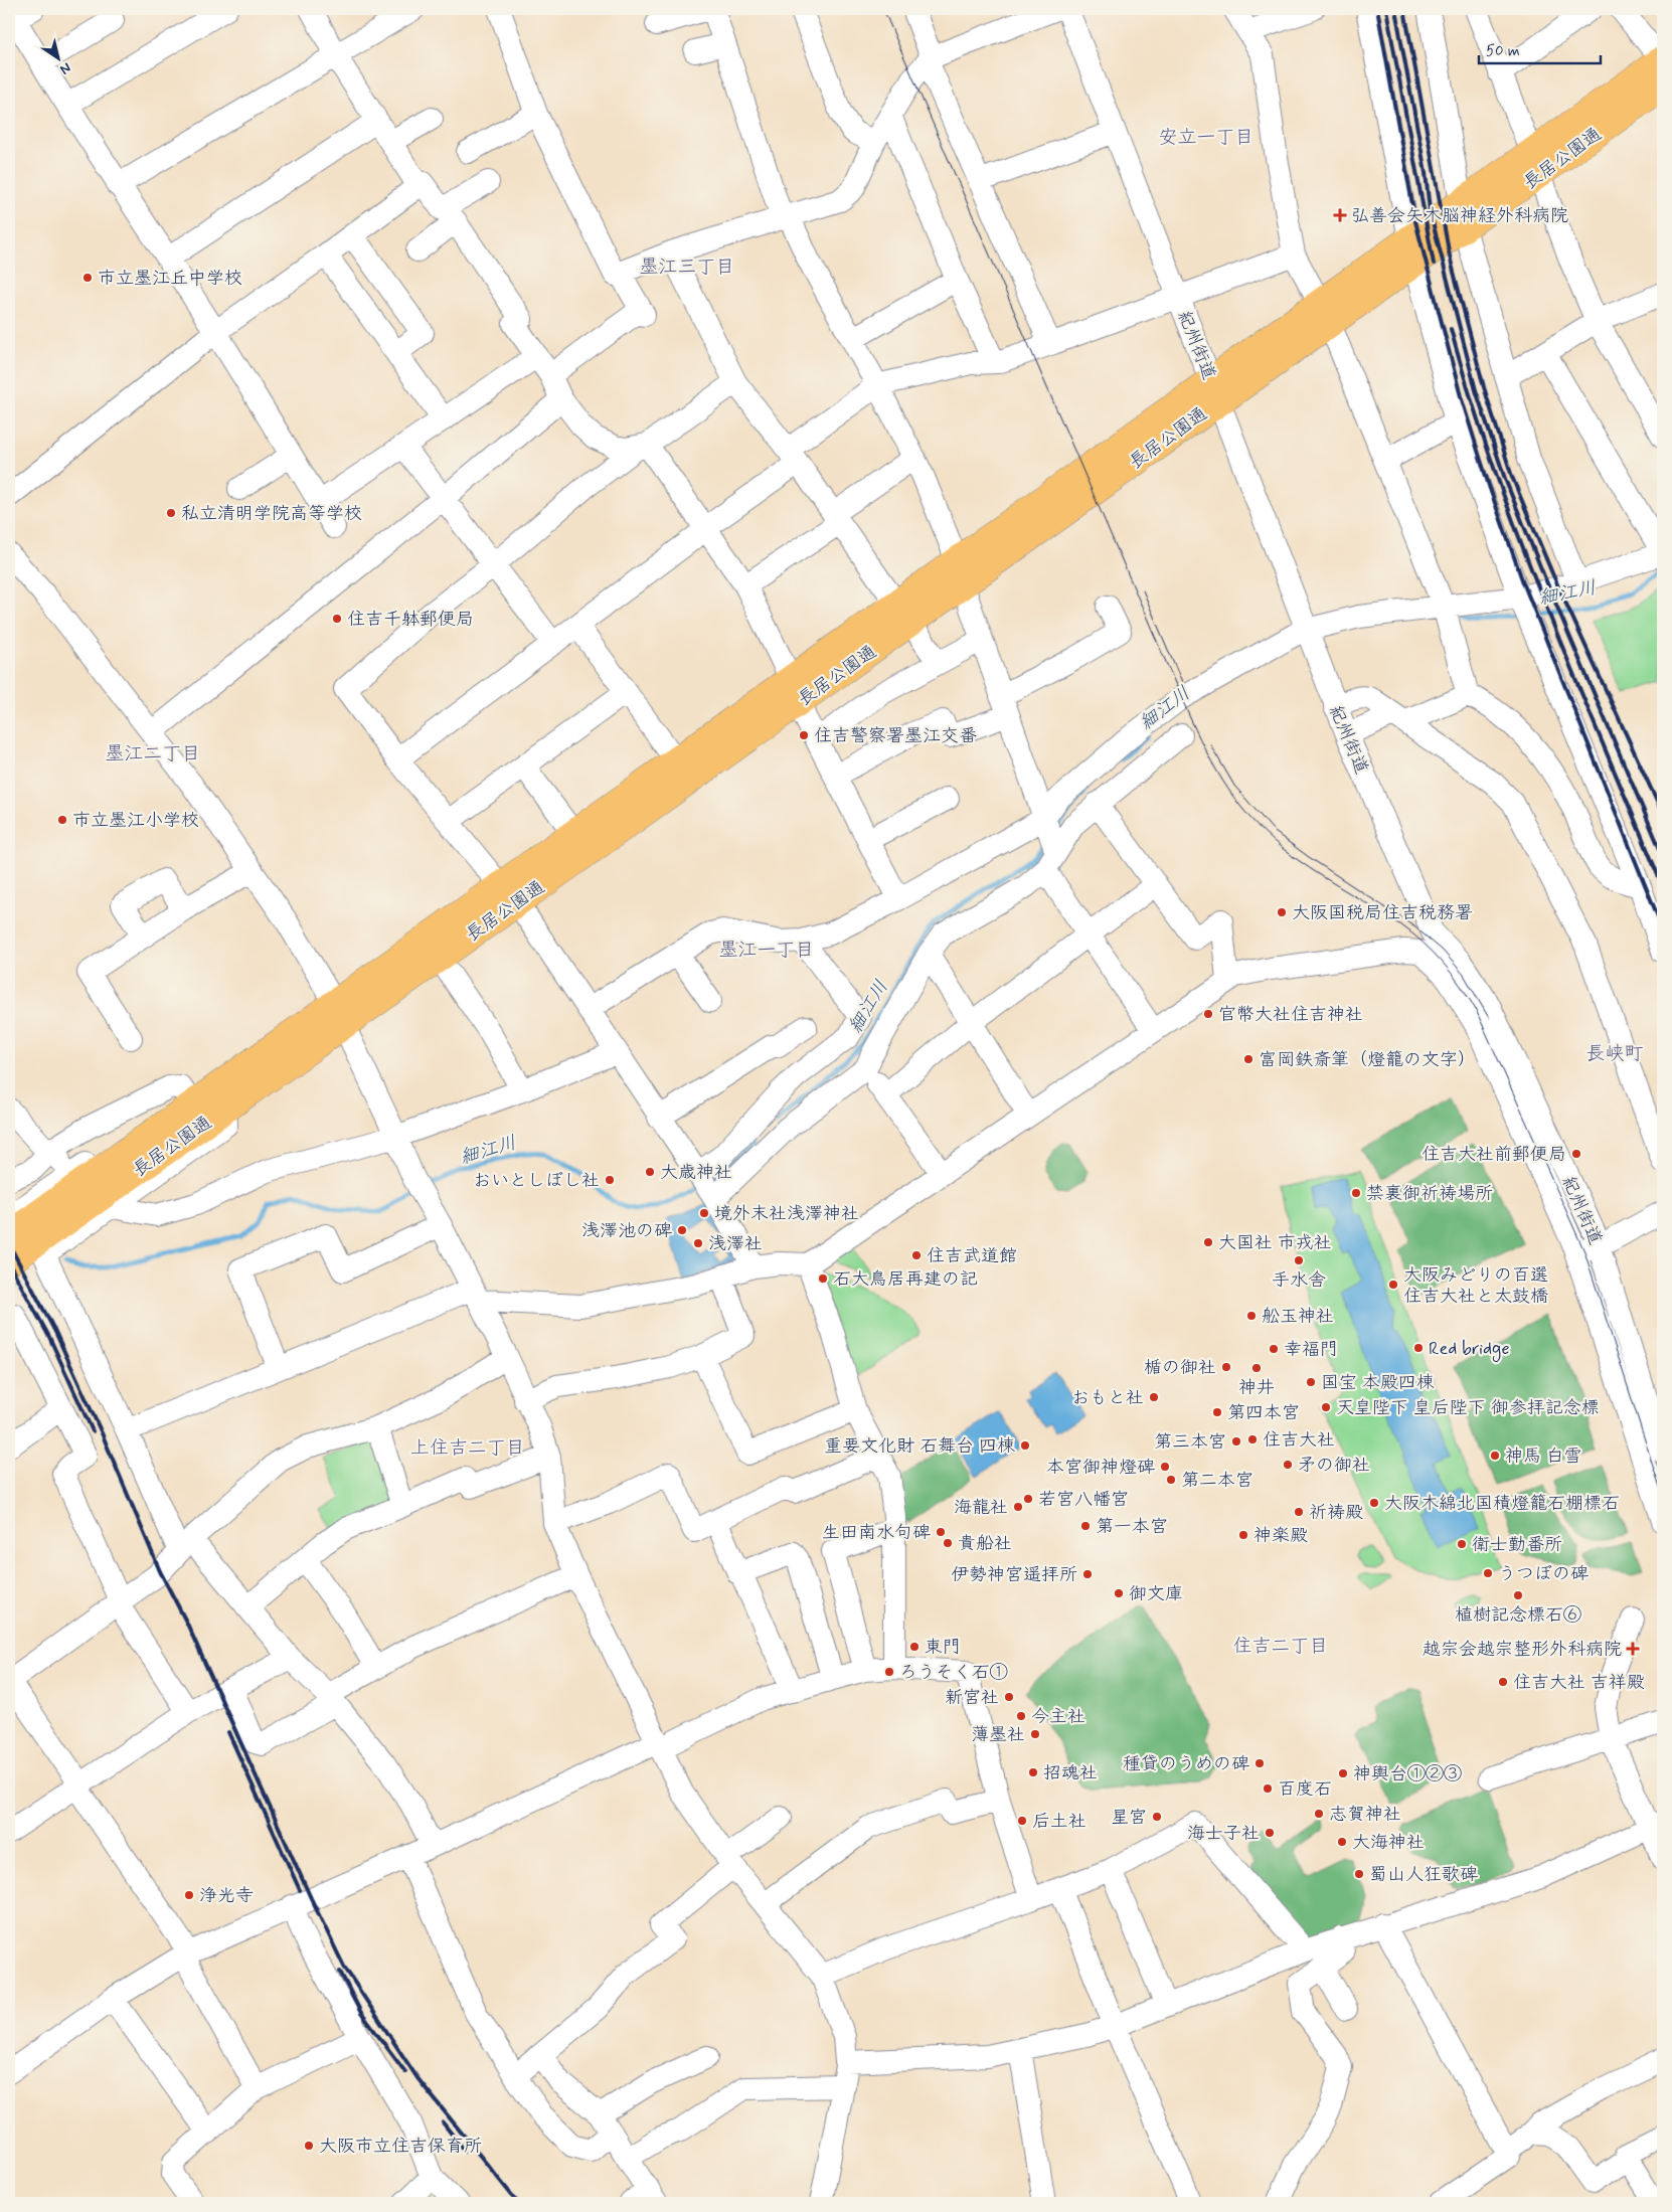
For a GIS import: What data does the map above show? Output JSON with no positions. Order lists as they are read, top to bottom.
{
  "streets": {
    "highway": ["長居公園通"],
    "street": ["紀州街道"]
  },
  "crossings": [
    ["長居公園通", "紀州街道"]
  ],
  "districts": [
    "安立一丁目",
    "墨江三丁目",
    "墨江二丁目",
    "墨江一丁目",
    "長峡町",
    "上住吉二丁目",
    "住吉二丁目"
  ],
  "water": ["細江川"],
  "places": {
    "health": ["弘善会矢木脳神経外科病院", "越宗会越宗整形外科病院"],
    "other": [
      "市立墨江丘中学校",
      "私立清明学院高等学校",
      "住吉千躰郵便局",
      "住吉警察署墨江交番",
      "市立墨江小学校",
      "大阪国税局住吉税務署",
      "官幣大社住吉神社",
      "富岡鉄斎筆（燈籠の文字）",
      "住吉大社前郵便局",
      "大歳神社",
      "おいとしぼし社",
      "禁裏御祈祷場所",
      "境外末社浅澤神社",
      "浅澤池の碑",
      "大国社 市戎社",
      "浅澤社",
      "住吉武道館",
      "手水舎",
      "石大鳥居再建の記",
      "大阪みどりの百選 住吉大社と太鼓橋",
      "舩玉神社",
      "Red bridge",
      "幸福門",
      "楯の御社",
      "神井",
      "国宝 本殿四棟",
      "おもと社",
      "天皇陛下 皇后陛下 御参拝記念標",
      "第四本宮",
      "住吉大社",
      "第三本宮",
      "重要文化財 石舞台 四棟",
      "神馬 白雪",
      "矛の御社",
      "本宮御神燈碑",
      "第二本宮",
      "若宮八幡宮",
      "大阪木綿北国積燈籠石棚標石",
      "海龍社",
      "祈祷殿",
      "第一本宮",
      "生田南水句碑",
      "神楽殿",
      "貴船社",
      "衛士勤番所",
      "うつぼの碑",
      "伊勢神宮遥拝所",
      "御文庫",
      "植樹記念標石⑥",
      "東門",
      "ろうそく石①",
      "住吉大社 吉祥殿",
      "新宮社",
      "今主社",
      "薄墨社",
      "種貸のうめの碑",
      "招魂社",
      "神輿台①②③",
      "百度石",
      "志賀神社",
      "星宮",
      "后土社",
      "海士子社",
      "大海神社",
      "蜀山人狂歌碑",
      "浄光寺",
      "大阪市立住吉保育所"
    ]
  },
  "scale_bar": "50 m",
  "north": "bottom right"
}
